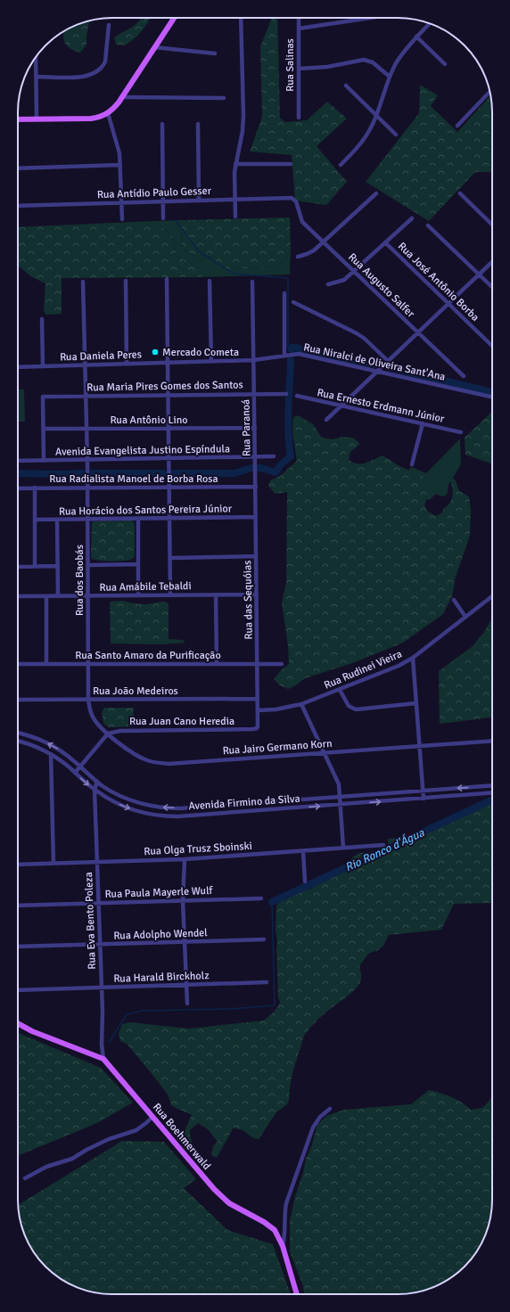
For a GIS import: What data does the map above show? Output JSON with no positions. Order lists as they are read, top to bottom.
{
  "streets": {
    "main road": ["Rua Boehmerwald"],
    "street": [
      "Rua Salinas",
      "Rua Antídio Paulo Gesser",
      "Rua José Antônio Borba",
      "Rua Augusto Salfer",
      "Rua Daniela Peres",
      "Rua Niralci de Oliveira Sant'Ana",
      "Rua Maria Pires Gomes dos Santos",
      "Rua Ernesto Erdmann Júnior",
      "Rua Antônio Lino",
      "Rua Paranoá",
      "Avenida Evangelista Justino Espíndula",
      "Rua Radialista Manoel de Borba Rosa",
      "Rua Horácio dos Santos Pereira Júnior",
      "Rua dos Baobás",
      "Rua Amábile Tebaldi",
      "Rua das Sequóias",
      "Rua Santo Amaro da Purificação",
      "Rua Rudinei Vieira",
      "Rua João Medeiros",
      "Rua Juan Cano Heredia",
      "Rua Jairo Germano Korn",
      "Avenida Firmino da Silva",
      "Rua Olga Trusz Sboinski",
      "Rua Paula Mayerle Wulf",
      "Rua Eva Bento Poleza",
      "Rua Adolpho Wendel",
      "Rua Harald Birckholz"
    ]
  },
  "crossings": [
    ["Rua Antídio Paulo Gesser", "Rua Augusto Salfer"],
    ["Rua Daniela Peres", "Rua Niralci de Oliveira Sant'Ana"],
    ["Rua Daniela Peres", "Rua Paranoá"],
    ["Rua Daniela Peres", "Rua dos Baobás"],
    ["Rua Niralci de Oliveira Sant'Ana", "Rua Paranoá"],
    ["Rua Maria Pires Gomes dos Santos", "Rua Antônio Lino"],
    ["Rua Maria Pires Gomes dos Santos", "Rua Paranoá"],
    ["Rua Maria Pires Gomes dos Santos", "Rua dos Baobás"],
    ["Rua Antônio Lino", "Rua Paranoá"],
    ["Rua Antônio Lino", "Rua dos Baobás"],
    ["Rua Paranoá", "Avenida Evangelista Justino Espíndula"],
    ["Rua Paranoá", "Rua das Sequóias"],
    ["Avenida Evangelista Justino Espíndula", "Rua dos Baobás"],
    ["Rua Radialista Manoel de Borba Rosa", "Rua dos Baobás"],
    ["Rua Radialista Manoel de Borba Rosa", "Rua das Sequóias"],
    ["Rua Horácio dos Santos Pereira Júnior", "Rua dos Baobás"],
    ["Rua Horácio dos Santos Pereira Júnior", "Rua das Sequóias"],
    ["Rua dos Baobás", "Rua Amábile Tebaldi"],
    ["Rua dos Baobás", "Rua Santo Amaro da Purificação"],
    ["Rua dos Baobás", "Rua João Medeiros"],
    ["Rua dos Baobás", "Rua Jairo Germano Korn"],
    ["Rua Amábile Tebaldi", "Rua das Sequóias"],
    ["Rua das Sequóias", "Rua Santo Amaro da Purificação"],
    ["Rua das Sequóias", "Rua Rudinei Vieira"],
    ["Rua das Sequóias", "Rua João Medeiros"],
    ["Rua das Sequóias", "Rua Juan Cano Heredia"],
    ["Rua João Medeiros", "Rua Jairo Germano Korn"],
    ["Rua Juan Cano Heredia", "Rua Jairo Germano Korn"],
    ["Avenida Firmino da Silva", "Rua Eva Bento Poleza"],
    ["Rua Olga Trusz Sboinski", "Rua Eva Bento Poleza"],
    ["Rua Paula Mayerle Wulf", "Rua Eva Bento Poleza"],
    ["Rua Eva Bento Poleza", "Rua Adolpho Wendel"],
    ["Rua Eva Bento Poleza", "Rua Harald Birckholz"],
    ["Rua Eva Bento Poleza", "Rua Boehmerwald"]
  ],
  "water": ["Rio Ronco d'Água"],
  "places": ["Mercado Cometa"]
}
